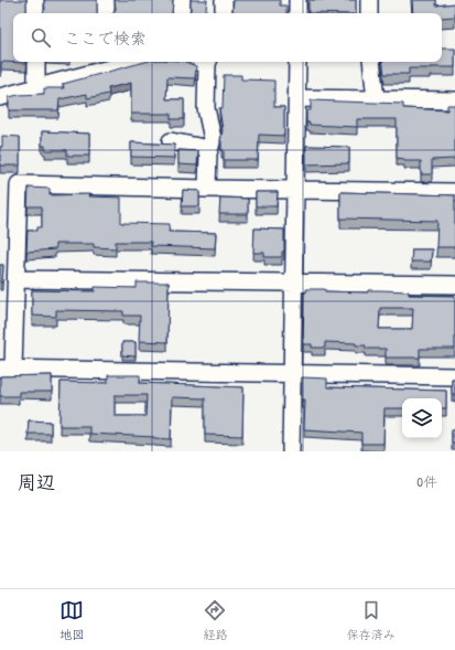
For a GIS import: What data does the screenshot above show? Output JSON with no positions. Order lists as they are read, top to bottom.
{
  "page": {
    "search": "ここで検索",
    "heading": ["周辺", "0件"],
    "nav": ["地図", "経路", "保存済み"]
  }
}
